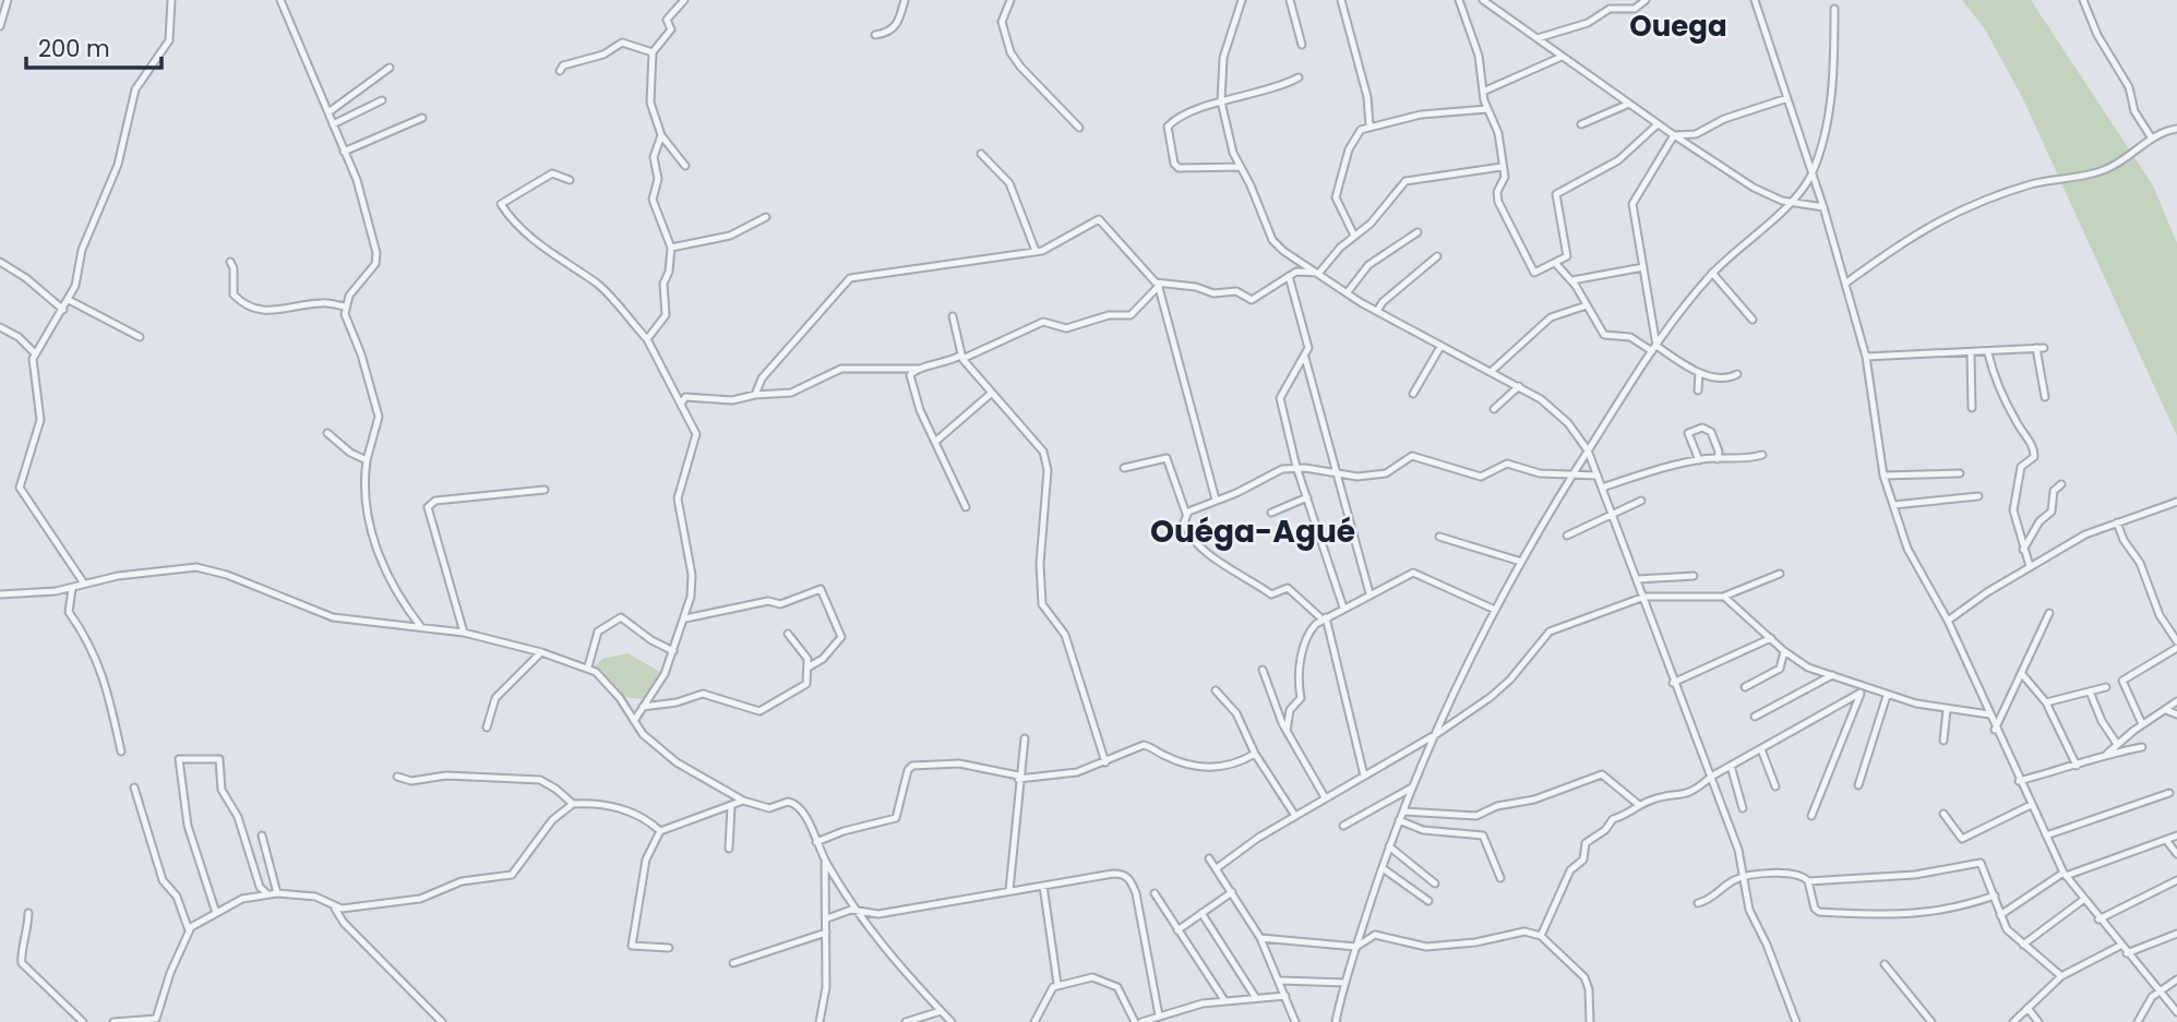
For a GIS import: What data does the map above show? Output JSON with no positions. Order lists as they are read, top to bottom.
{
  "districts": ["Ouega", "Ouéga-Agué"],
  "scale_bar": "200 m"
}
